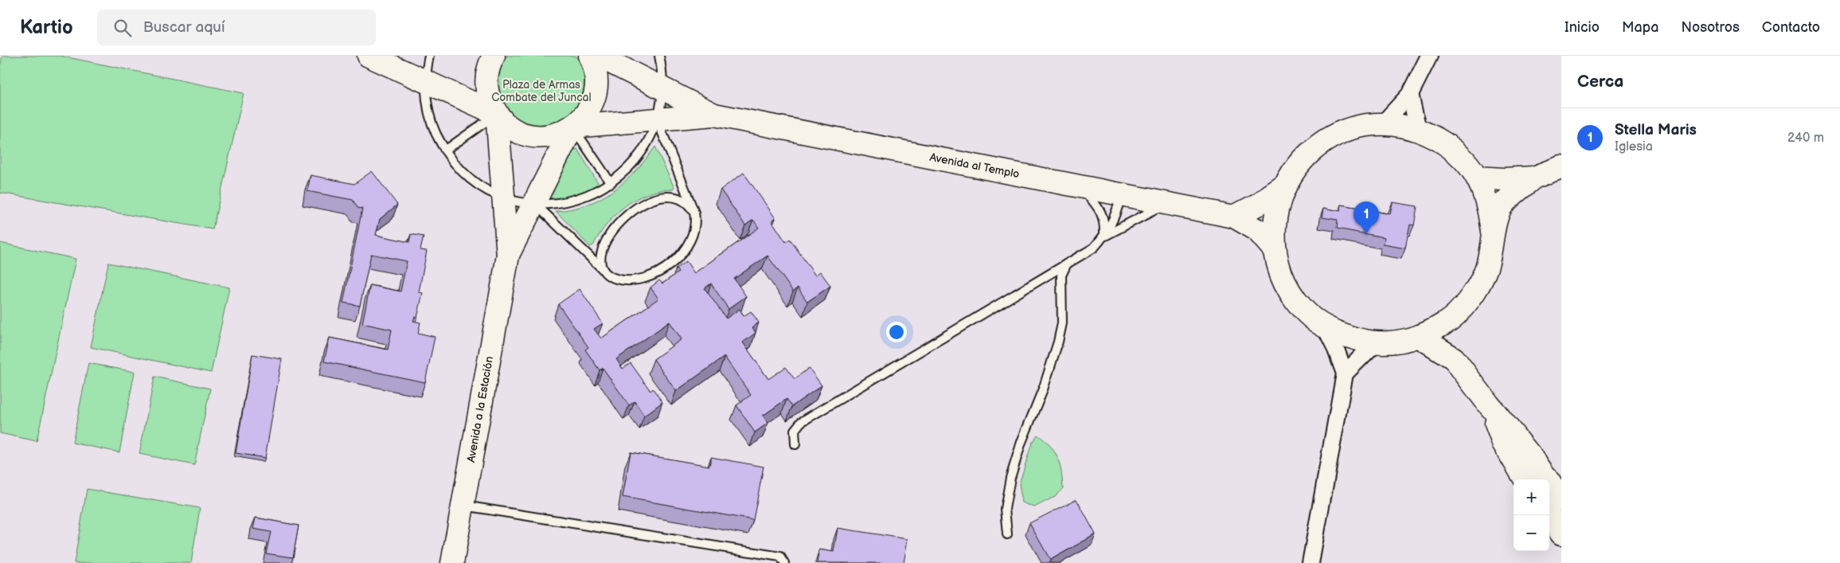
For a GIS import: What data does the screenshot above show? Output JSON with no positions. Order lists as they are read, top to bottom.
{
  "streets": {
    "street": ["Avenida al Templo", "Avenida a la Estación"]
  },
  "parks": ["Plaza de Armas Combate del Juncal"],
  "page": {
    "header": "Kartio",
    "search": "Buscar aquí",
    "nav": [
      "Inicio",
      "Mapa",
      "Nosotros",
      "Contacto"
    ],
    "heading": "Cerca",
    "list": [
      {
        "mark": "1",
        "name": "Stella Maris",
        "note": "Iglesia",
        "value": "240 m"
      }
    ],
    "pins": "1",
    "map_buttons": ["+", "−"]
  }
}
